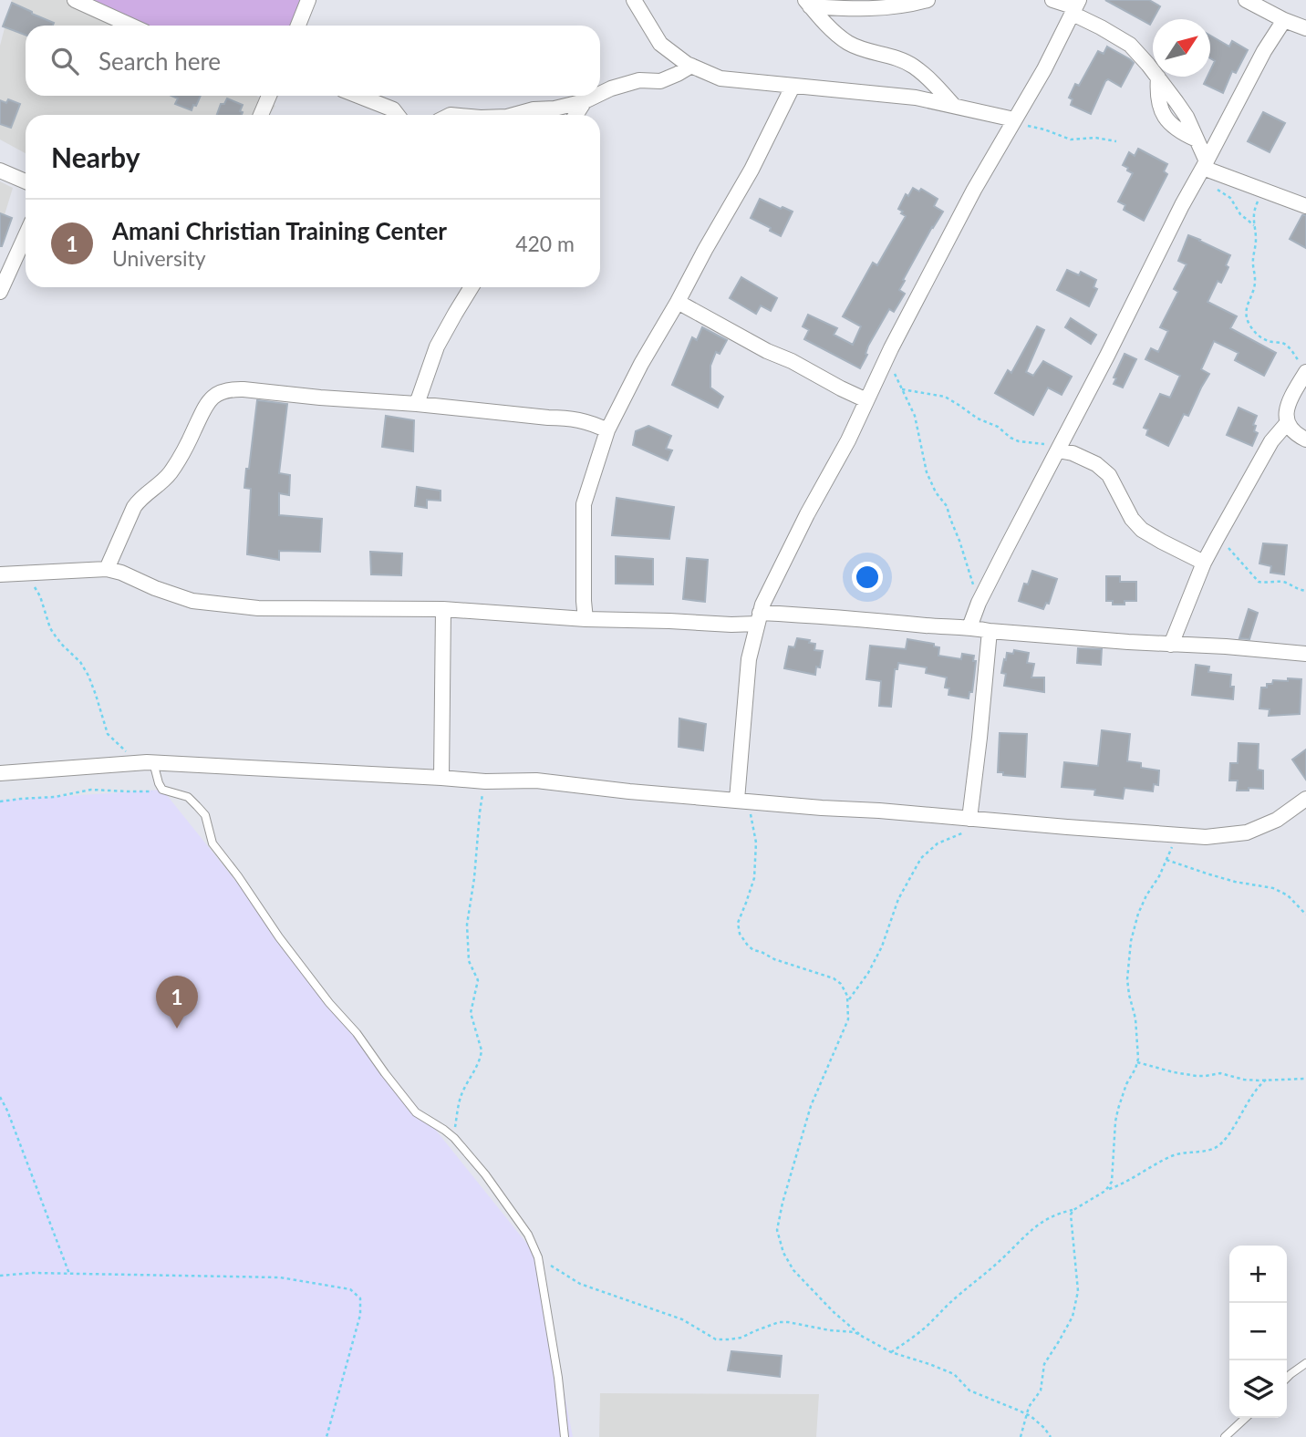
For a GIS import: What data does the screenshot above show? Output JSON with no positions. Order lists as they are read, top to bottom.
{
  "north": "top right",
  "page": {
    "search": "Search here",
    "heading": "Nearby",
    "list": [
      {
        "mark": "1",
        "name": "Amani Christian Training Center",
        "note": "University",
        "value": "420 m"
      }
    ],
    "pins": "1",
    "map_buttons": ["+", "−"]
  }
}
